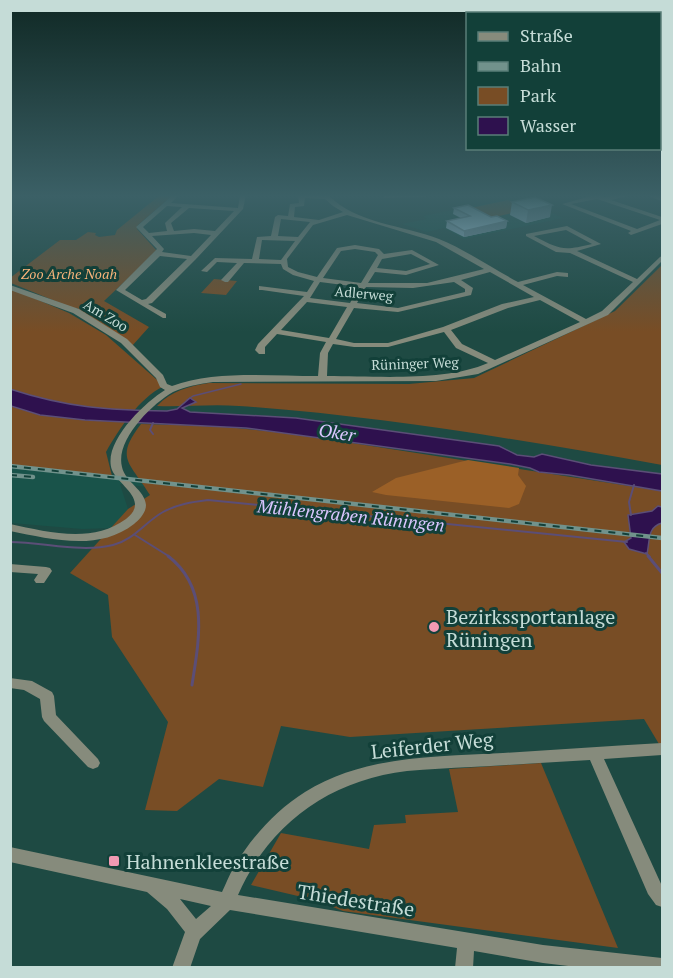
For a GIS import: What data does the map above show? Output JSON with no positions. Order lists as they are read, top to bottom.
{
  "streets": {
    "street": [
      "Adlerweg",
      "Am Zoo",
      "Rüninger Weg",
      "Leiferder Weg",
      "Thiedestraße"
    ]
  },
  "crossings": [
    ["Am Zoo", "Rüninger Weg"],
    ["Leiferder Weg", "Thiedestraße"]
  ],
  "water": ["Oker", "Mühlengraben Rüningen"],
  "parks": ["Zoo Arche Noah"],
  "places": {
    "other": ["Bezirkssportanlage Rüningen"],
    "transit": ["Hahnenkleestraße"]
  },
  "legend": [
    "Straße",
    "Bahn",
    "Park",
    "Wasser"
  ]
}
